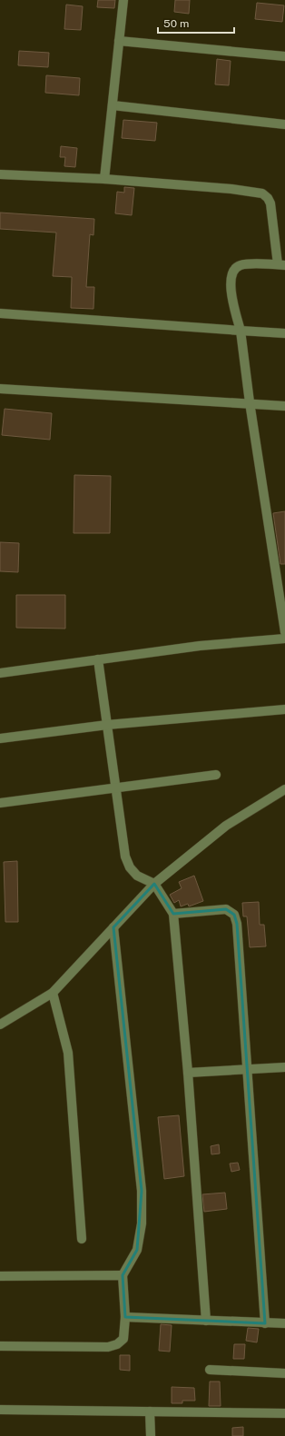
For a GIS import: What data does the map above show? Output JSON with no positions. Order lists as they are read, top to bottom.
{
  "scale_bar": "50 m"
}
